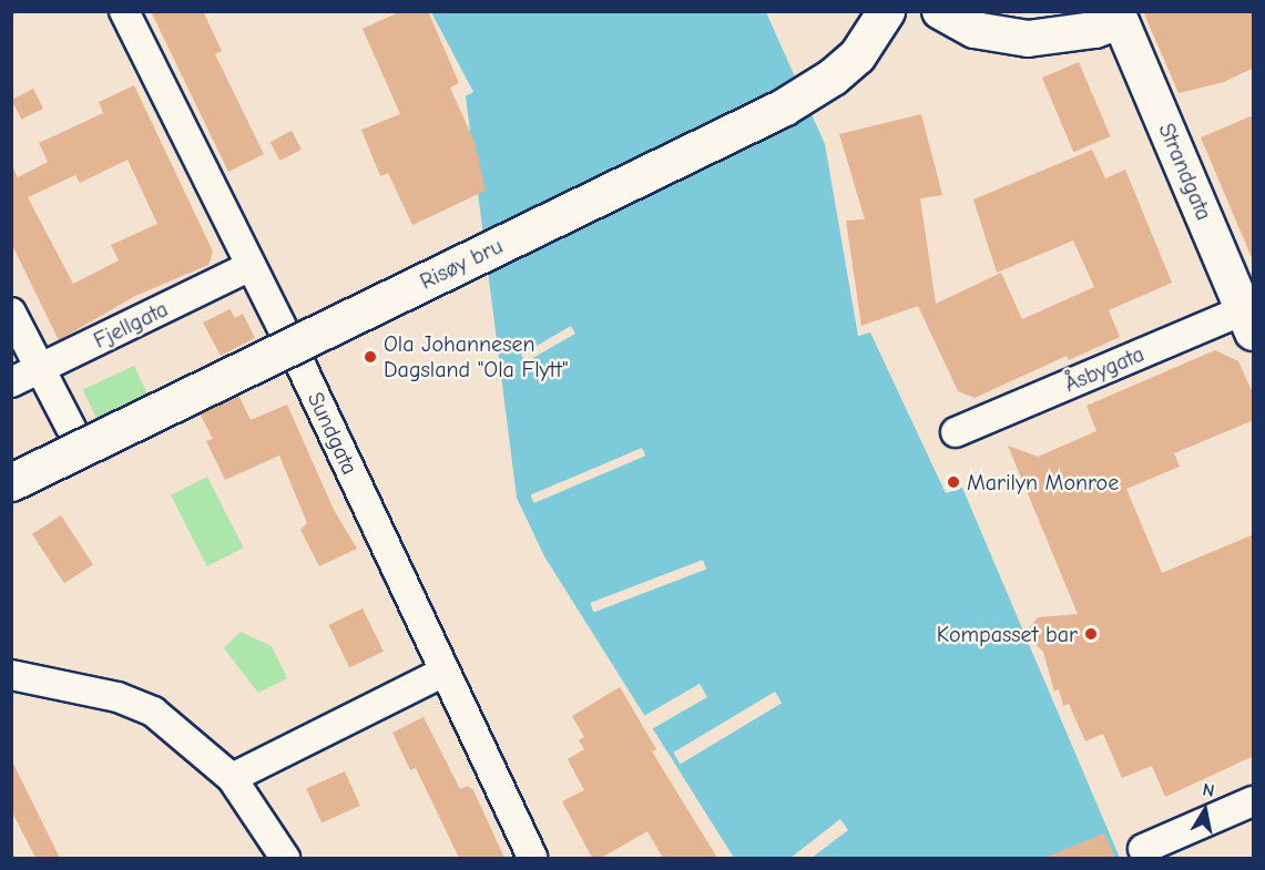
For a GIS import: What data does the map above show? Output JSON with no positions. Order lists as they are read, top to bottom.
{
  "streets": {
    "main road": ["Risøy bru"],
    "street": [
      "Strandgata",
      "Fjellgata",
      "Åsbygata",
      "Sundgata"
    ]
  },
  "crossings": [
    ["Strandgata", "Åsbygata"],
    ["Fjellgata", "Sundgata"]
  ],
  "places": ["Ola Johannesen Dagsland \"Ola Flytt\"", "Marilyn Monroe", "Kompasset bar"],
  "north": "top"
}
